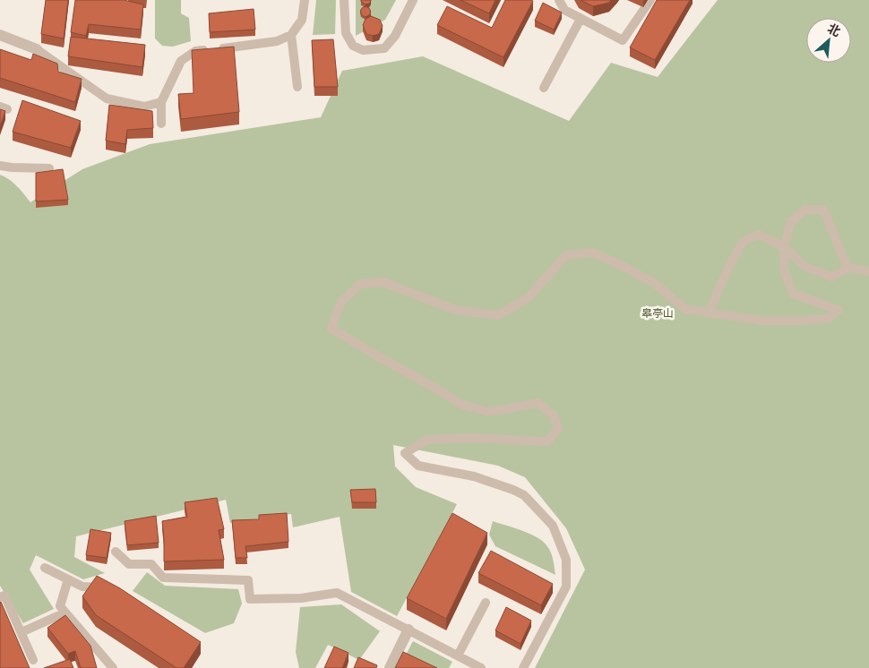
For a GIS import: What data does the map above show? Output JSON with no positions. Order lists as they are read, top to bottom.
{
  "parks": ["皋亭山"],
  "north": "top right"
}
